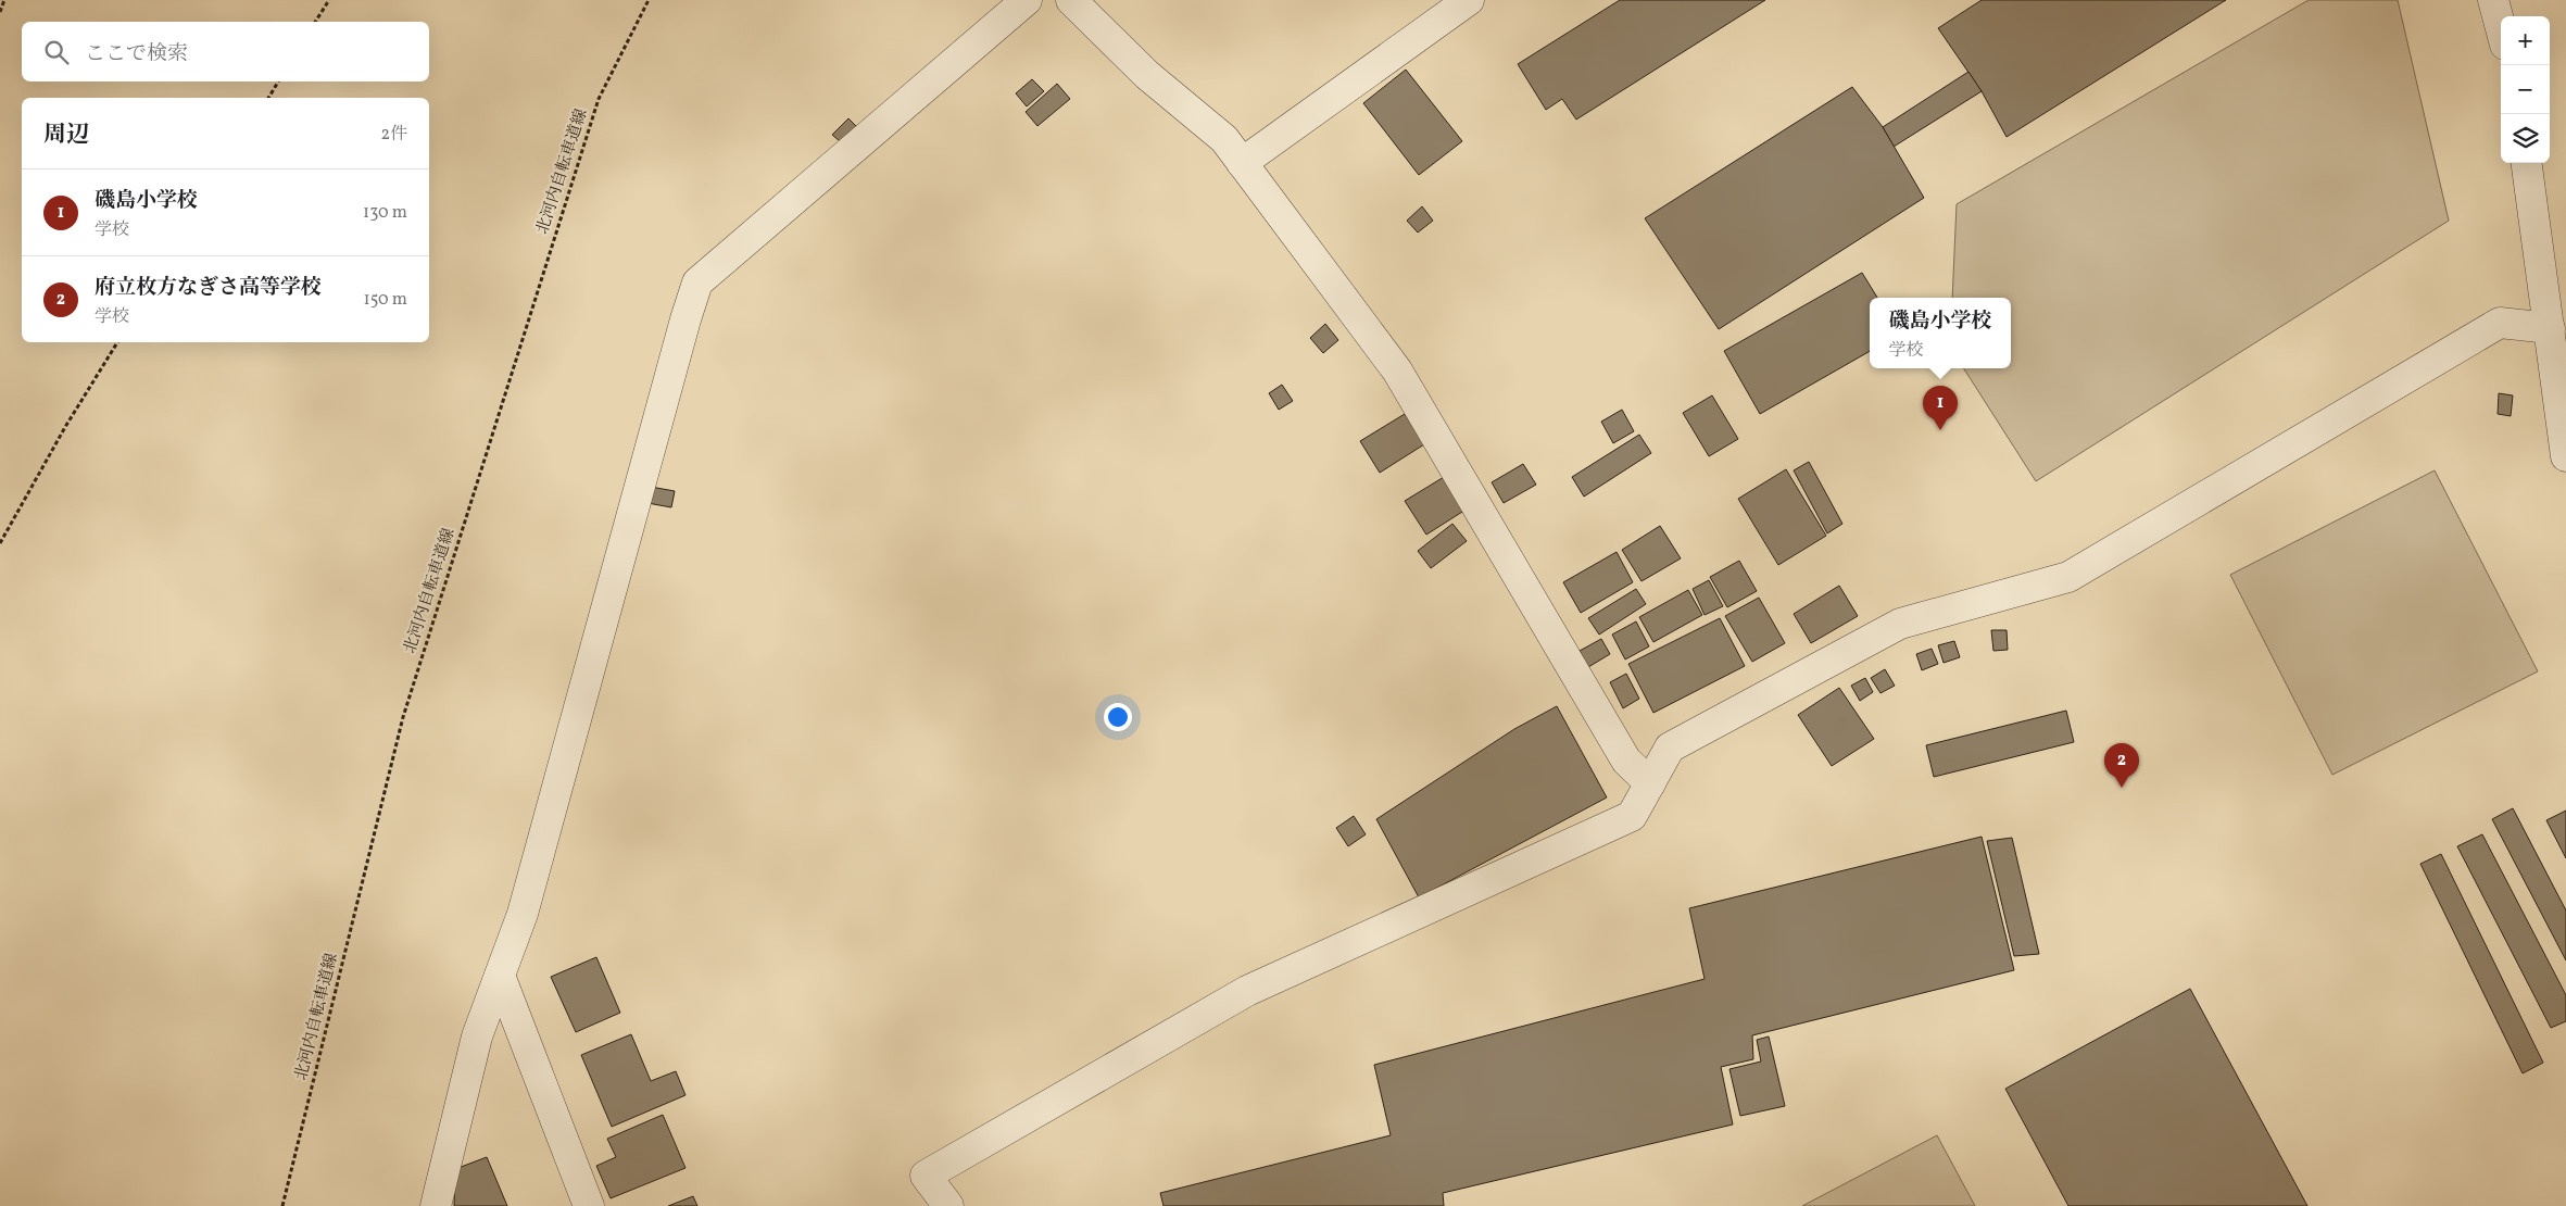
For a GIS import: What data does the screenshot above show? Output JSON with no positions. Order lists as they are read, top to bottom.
{
  "streets": {
    "path": ["北河内自転車道線"]
  },
  "page": {
    "map_buttons": ["+", "−"],
    "search": "ここで検索",
    "heading": ["周辺", "2件"],
    "list": [
      {
        "mark": "1",
        "name": "磯島小学校",
        "note": "学校",
        "value": "130 m"
      },
      {
        "mark": "2",
        "name": "府立枚方なぎさ高等学校",
        "note": "学校",
        "value": "150 m"
      }
    ],
    "popup": ["磯島小学校", "学校"],
    "pins": ["1", "2"]
  }
}
